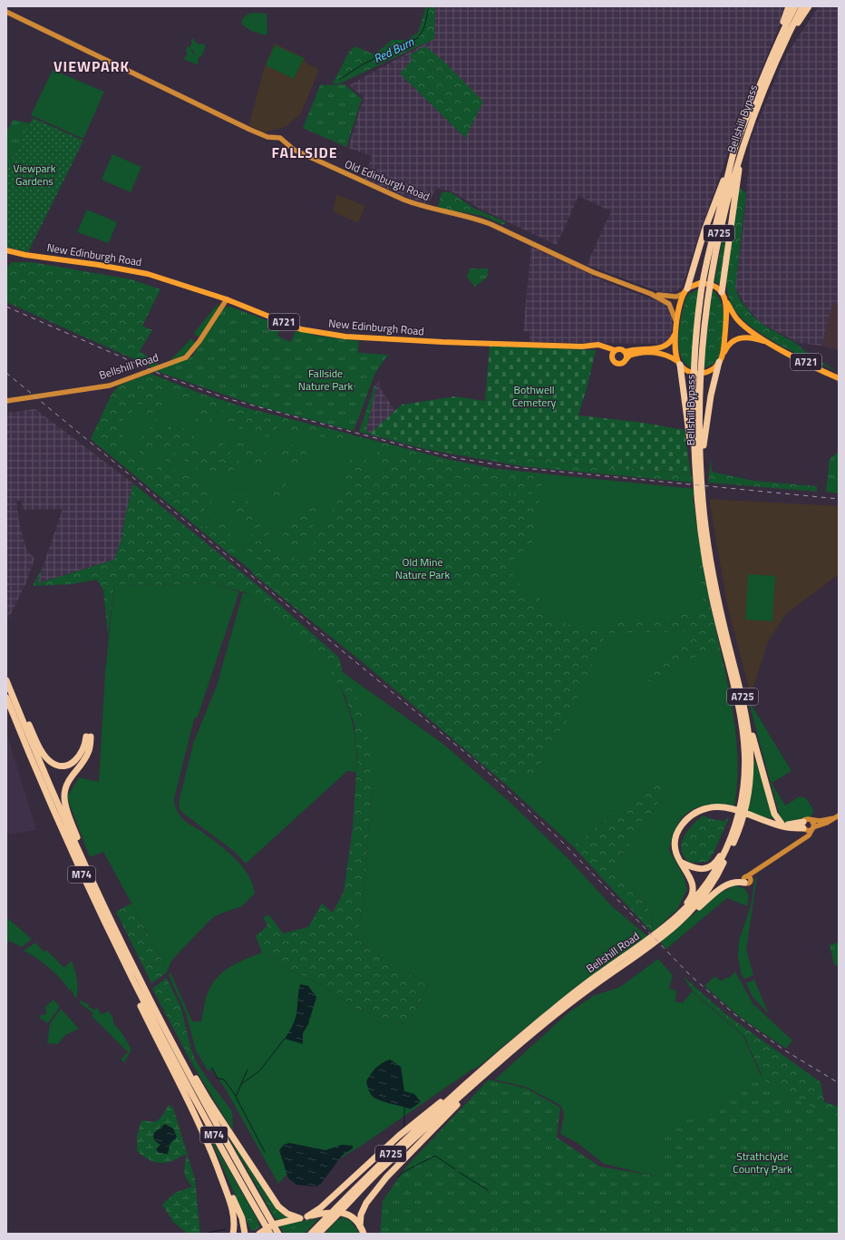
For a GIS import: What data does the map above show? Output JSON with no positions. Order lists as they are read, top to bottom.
{
  "streets": {
    "highway": [
      "Bellshill Bypass",
      "A725",
      "Bellshill Road",
      "M74"
    ],
    "main road": ["Old Edinburgh Road", "New Edinburgh Road", "A721"]
  },
  "crossings": [
    ["Bellshill Bypass", "A725"],
    ["Bellshill Bypass", "Bellshill Road"],
    ["Old Edinburgh Road", "A725"],
    ["A725", "Bellshill Road"],
    ["A725", "M74"],
    ["New Edinburgh Road", "A721"],
    ["New Edinburgh Road", "Bellshill Road"]
  ],
  "districts": ["VIEWPARK", "FALLSIDE"],
  "water": ["Red Burn"],
  "parks": [
    "Viewpark Gardens",
    "Fallside Nature Park",
    "Bothwell Cemetery",
    "Old Mine Nature Park",
    "Strathclyde Country Park"
  ]
}
